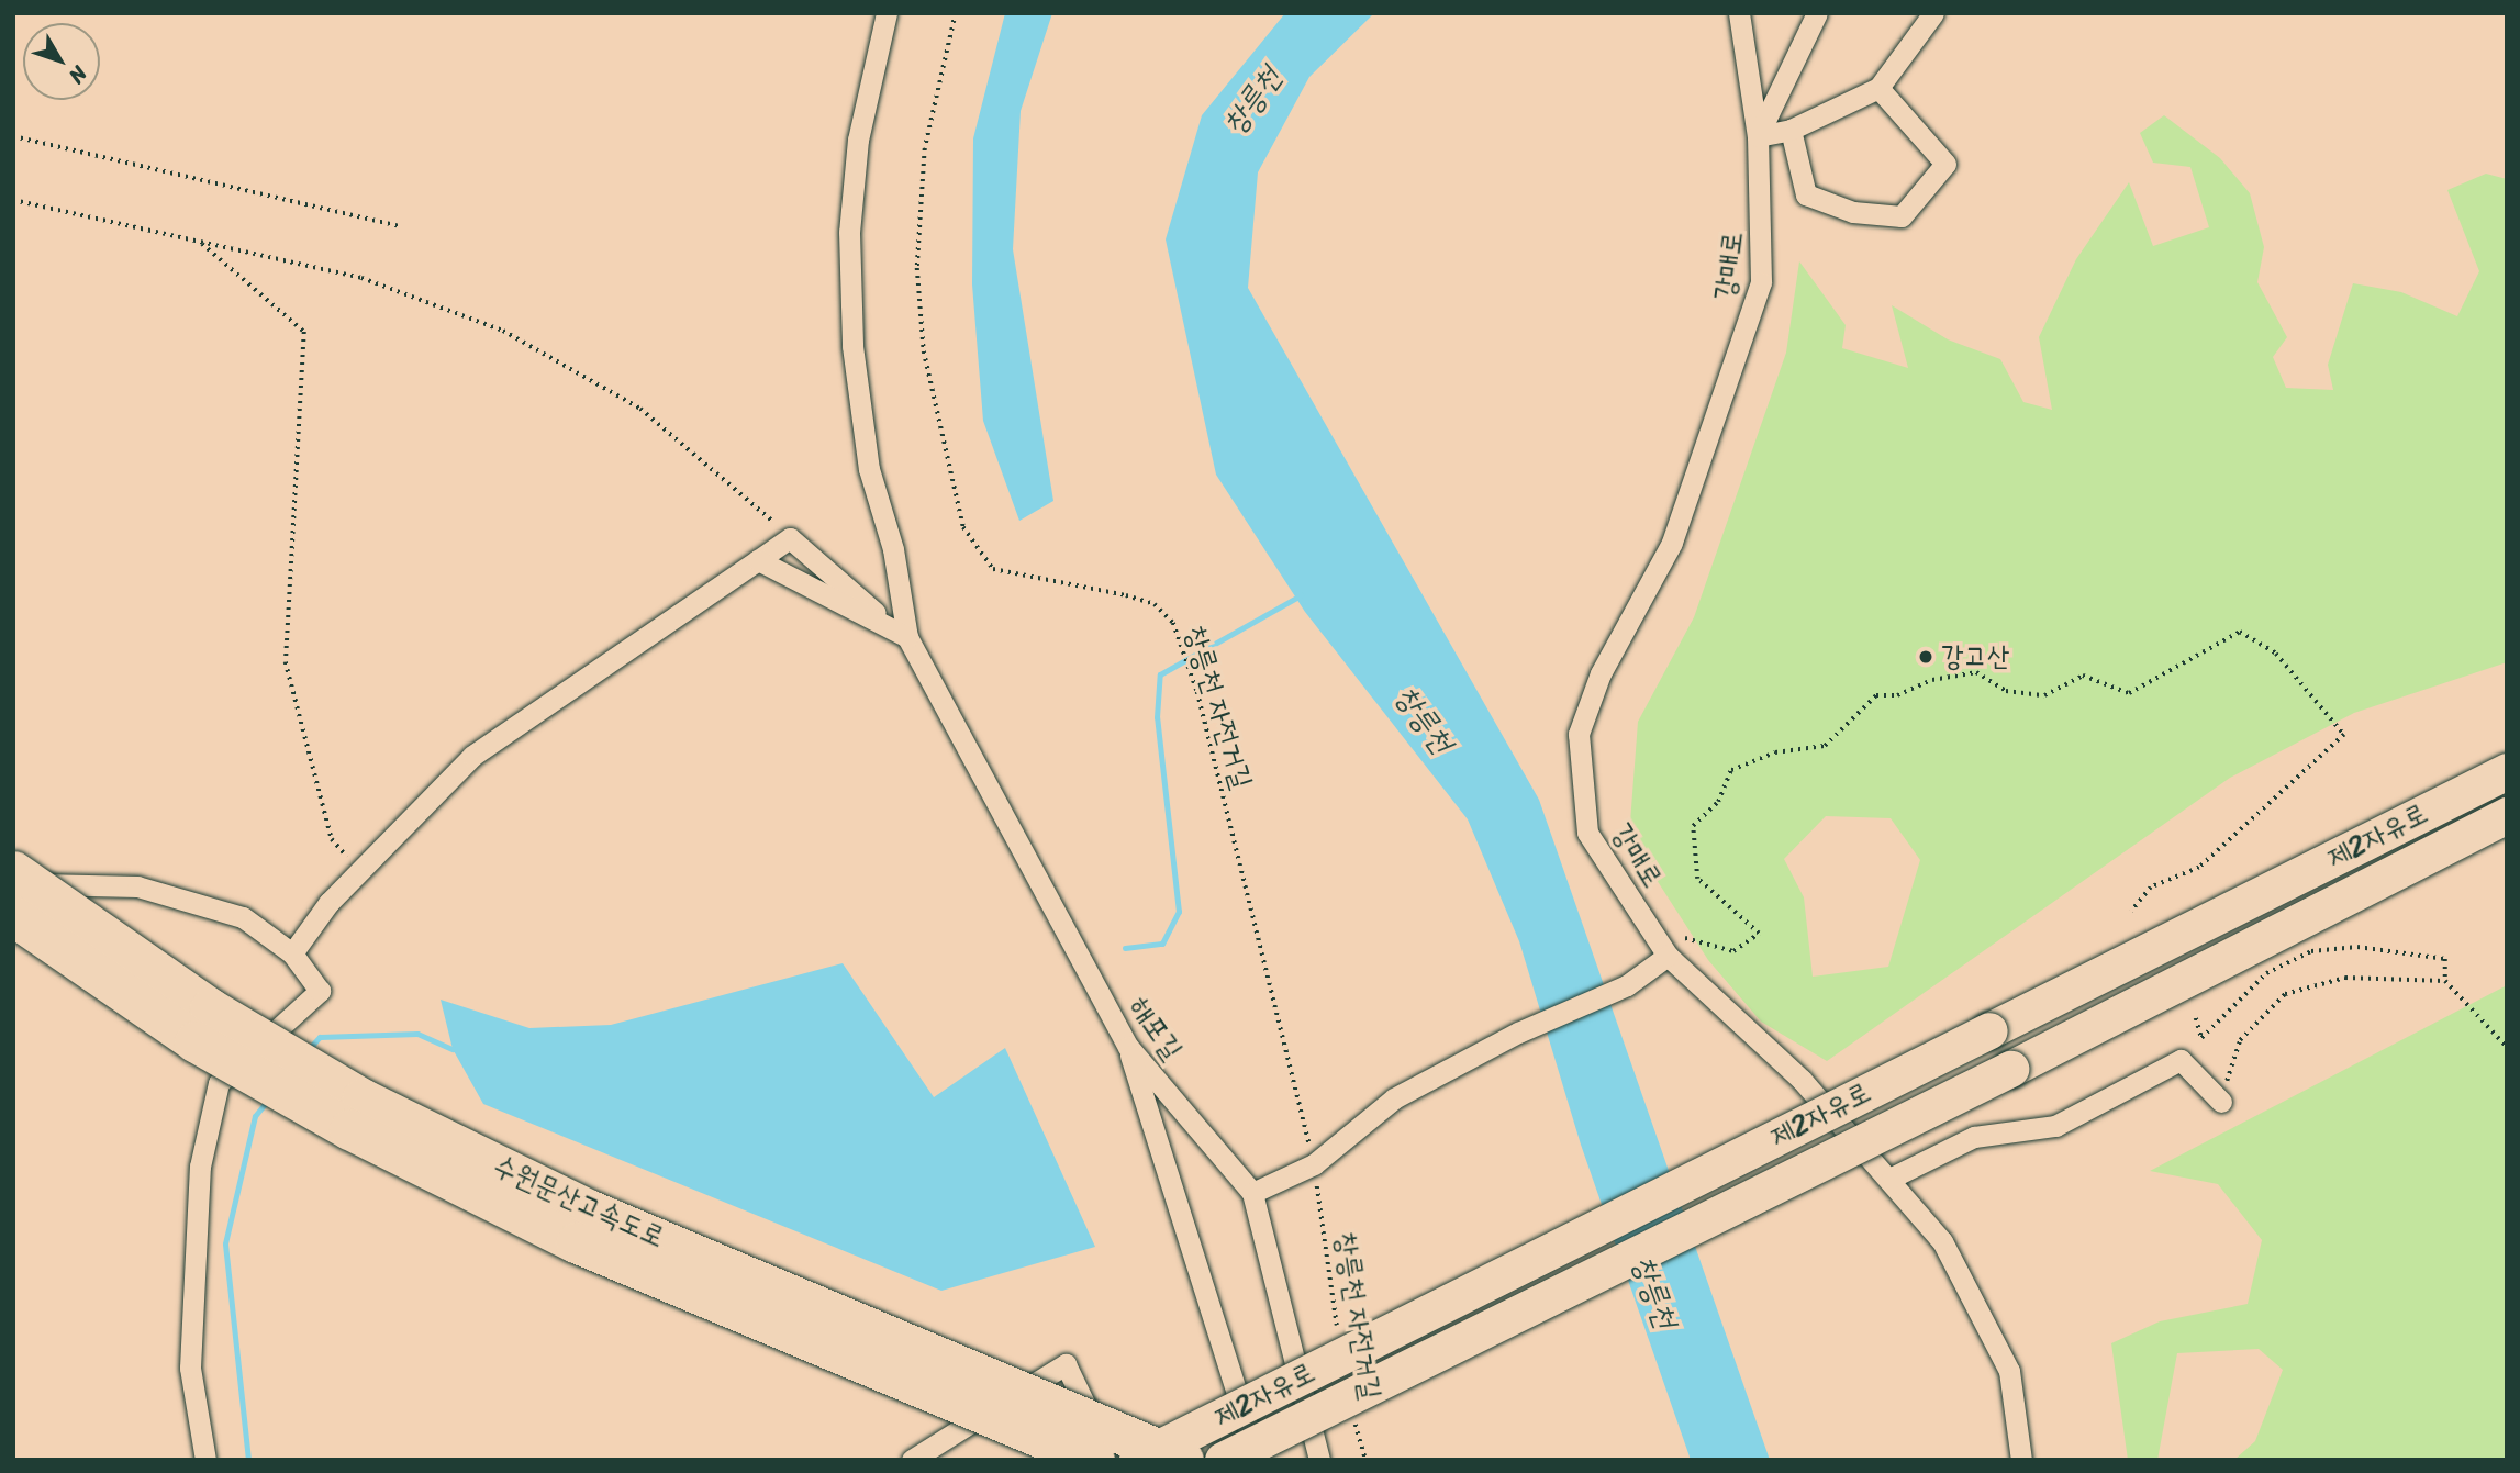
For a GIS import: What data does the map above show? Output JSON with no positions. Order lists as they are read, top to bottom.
{
  "streets": {
    "highway": ["제2자유로", "수원문산고속도로"],
    "street": ["강매로", "해포길"],
    "path": ["창릉천 자전거길"]
  },
  "water": ["창릉천"],
  "places": ["강고산"],
  "north": "bottom right"
}
